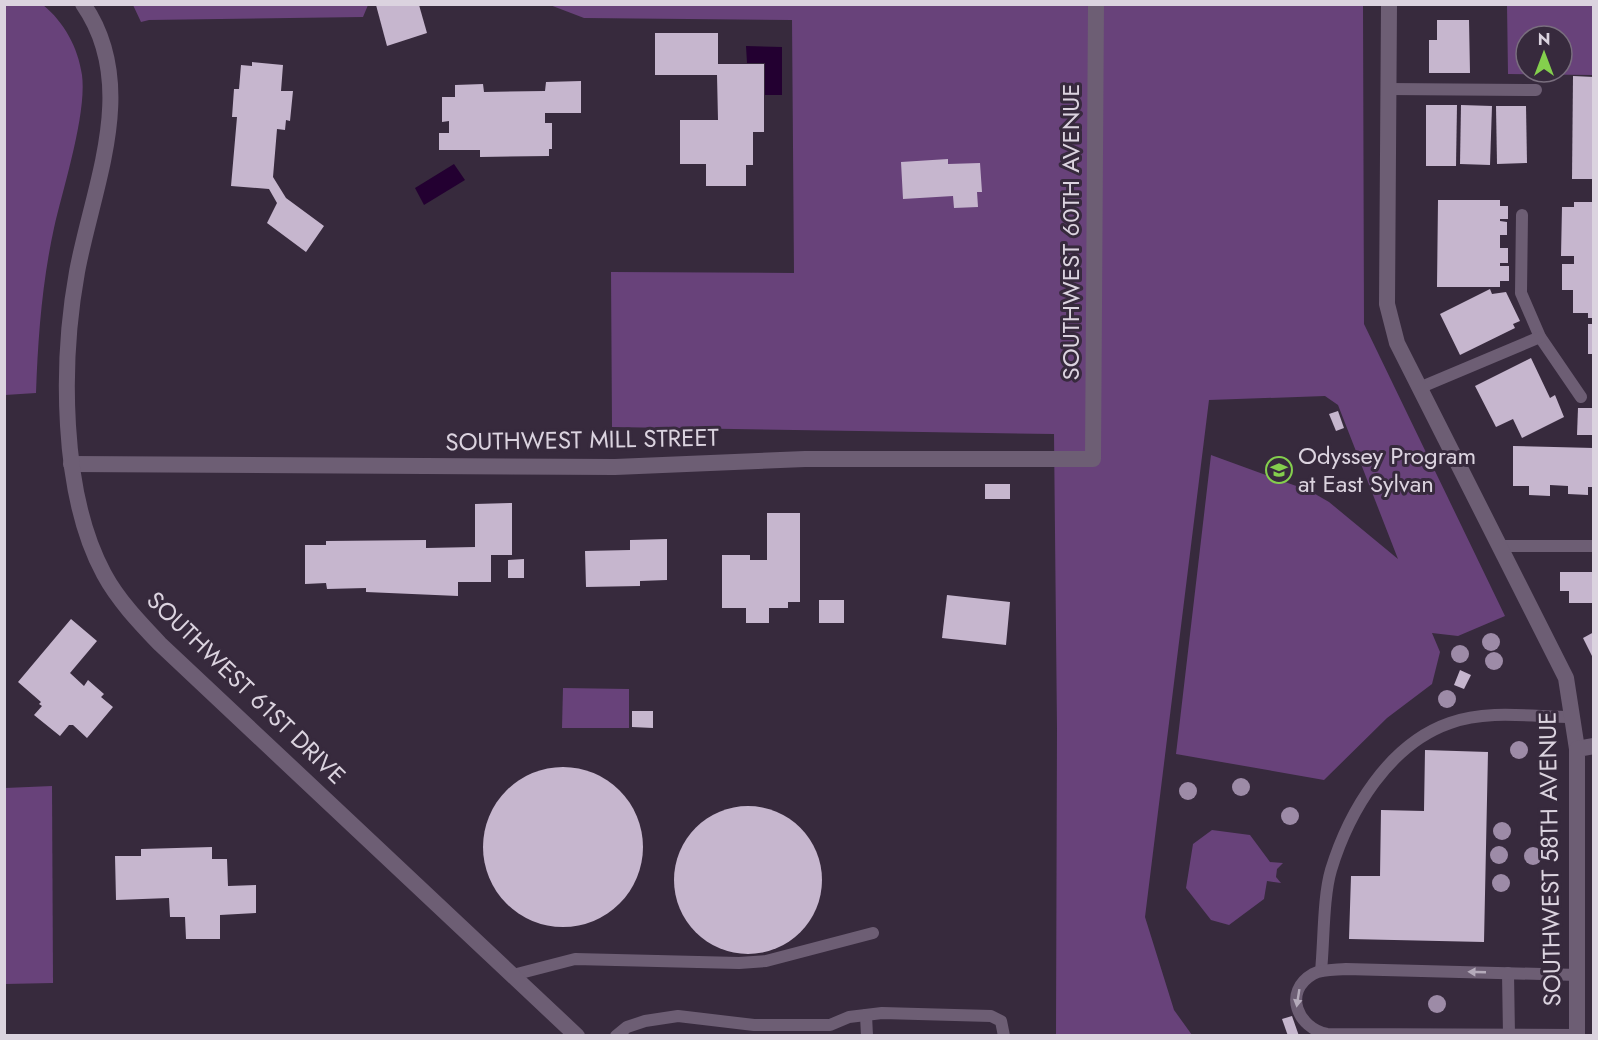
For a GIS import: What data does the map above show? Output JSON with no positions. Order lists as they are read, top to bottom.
{
  "streets": {
    "street": [
      "SOUTHWEST 60TH AVENUE",
      "SOUTHWEST MILL STREET",
      "SOUTHWEST 61ST DRIVE",
      "SOUTHWEST 58TH AVENUE"
    ]
  },
  "crossings": [
    ["SOUTHWEST 60TH AVENUE", "SOUTHWEST MILL STREET"],
    ["SOUTHWEST MILL STREET", "SOUTHWEST 61ST DRIVE"]
  ],
  "places": {
    "school or university": ["Odyssey Program at East Sylvan"]
  },
  "north": "top"
}
